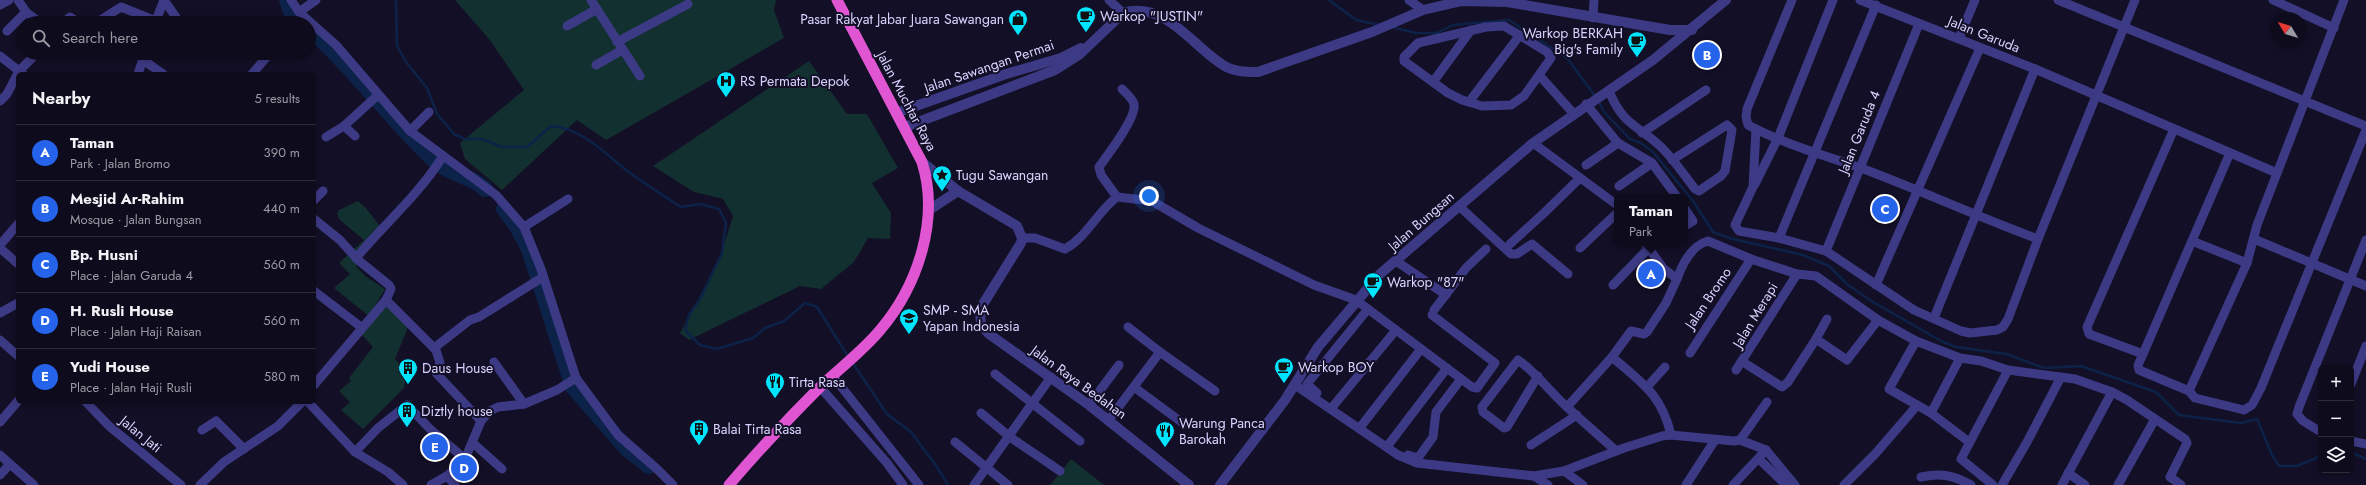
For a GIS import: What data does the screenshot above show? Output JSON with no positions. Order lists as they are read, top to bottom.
{
  "streets": {
    "highway": ["Jalan Muchtar Raya"],
    "street": [
      "Jalan Garuda",
      "Jalan Sawangan Permai",
      "Jalan Garuda 4",
      "Jalan Bungsan",
      "Jalan Bromo",
      "Jalan Merapi",
      "Jalan Raya Bedahan",
      "Jalan Jati"
    ]
  },
  "crossings": [
    ["Jalan Garuda", "Jalan Garuda 4"],
    ["Jalan Sawangan Permai", "Jalan Muchtar Raya"],
    ["Jalan Sawangan Permai", "Jalan Bungsan"]
  ],
  "places": {
    "cafe": [
      "Warkop \"JUSTIN\"",
      "Warkop BERKAH Big's Family",
      "Warkop \"87\"",
      "Warkop BOY"
    ],
    "shop": ["Pasar Rakyat Jabar Juara Sawangan"],
    "hospital": ["RS Permata Depok"],
    "place": ["Tugu Sawangan"],
    "school or university": ["SMP - SMA Yapan Indonesia"],
    "building": ["Daus House", "Diztly house", "Balai Tirta Rasa"],
    "restaurant": ["Tirta Rasa", "Warung Panca Barokah"]
  },
  "north": "top left",
  "page": {
    "search": "Search here",
    "pins": [
      "B",
      "C",
      "A",
      "E",
      "D"
    ],
    "heading": ["Nearby", "5 results"],
    "list": [
      {
        "mark": "A",
        "name": "Taman",
        "note": "Park · Jalan Bromo",
        "value": "390 m"
      },
      {
        "mark": "B",
        "name": "Mesjid Ar-Rahim",
        "note": "Mosque · Jalan Bungsan",
        "value": "440 m"
      },
      {
        "mark": "C",
        "name": "Bp. Husni",
        "note": "Place · Jalan Garuda 4",
        "value": "560 m"
      },
      {
        "mark": "D",
        "name": "H. Rusli House",
        "note": "Place · Jalan Haji Raisan",
        "value": "560 m"
      },
      {
        "mark": "E",
        "name": "Yudi House",
        "note": "Place · Jalan Haji Rusli",
        "value": "580 m"
      }
    ],
    "popup": ["Taman", "Park"],
    "map_buttons": ["+", "−"]
  }
}
